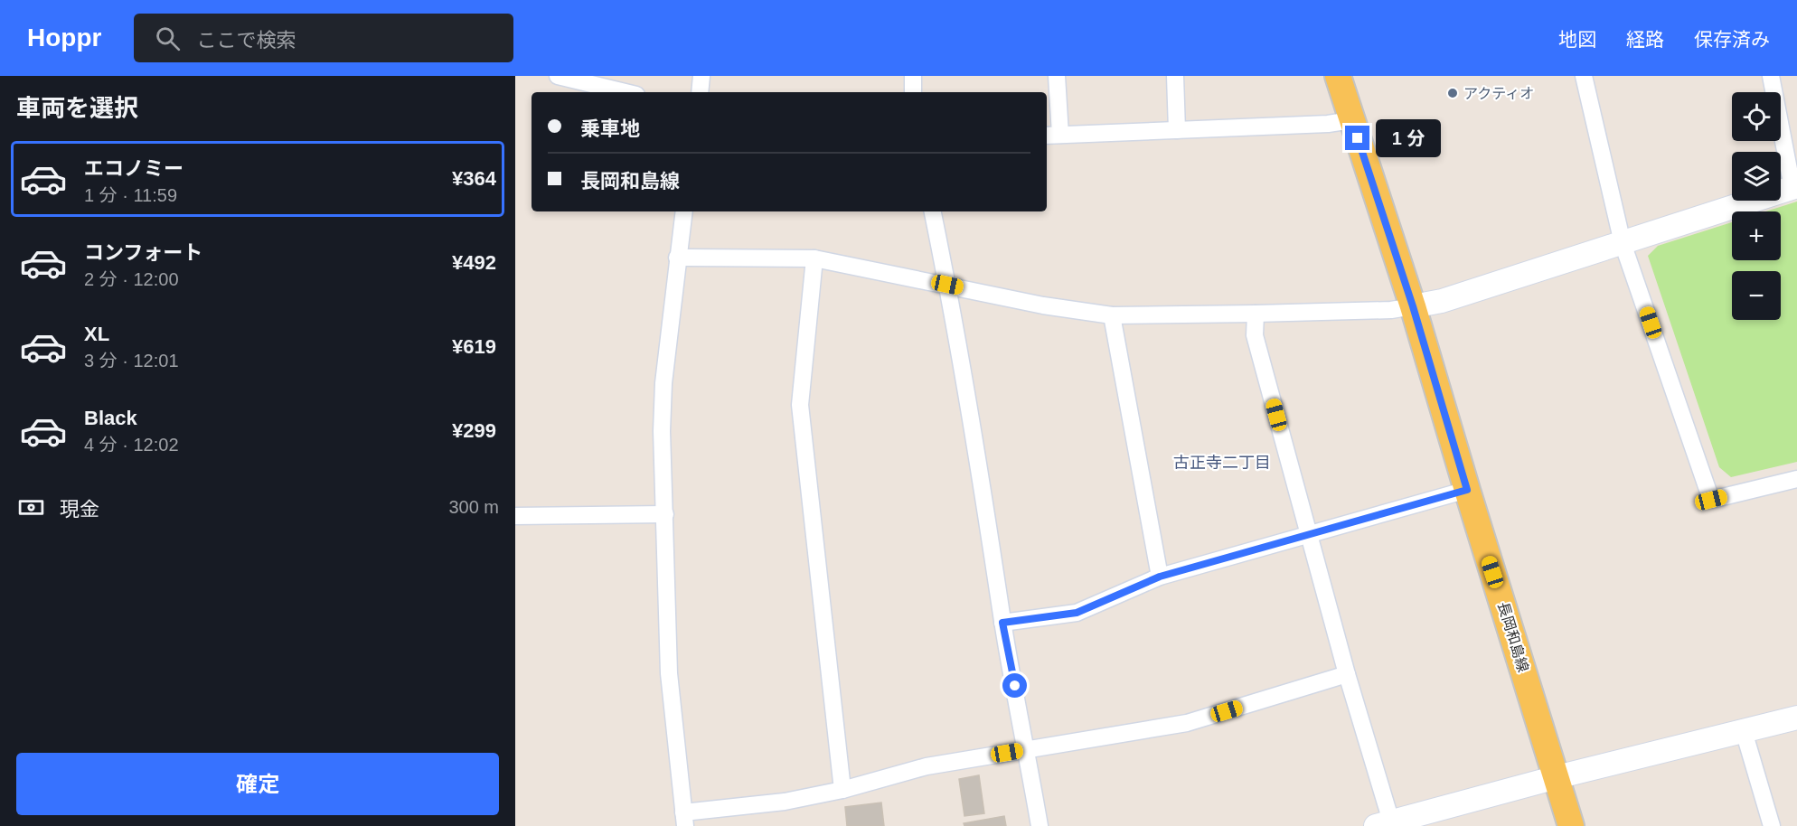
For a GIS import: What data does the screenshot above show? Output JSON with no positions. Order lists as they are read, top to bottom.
{
  "streets": {
    "main road": ["長岡和島線"]
  },
  "districts": ["古正寺二丁目"],
  "places": ["アクティオ"],
  "page": {
    "header": "Hoppr",
    "search": "ここで検索",
    "nav": ["地図", "経路", "保存済み"],
    "heading": "車両を選択",
    "map_buttons": ["+", "−"],
    "banner": ["乗車地", "長岡和島線"],
    "bubble": "1 分",
    "list": [
      {
        "name": "エコノミー",
        "note": "1 分 · 11:59",
        "value": "¥364"
      },
      {
        "name": "コンフォート",
        "note": "2 分 · 12:00",
        "value": "¥492"
      },
      {
        "name": "XL",
        "note": "3 分 · 12:01",
        "value": "¥619"
      },
      {
        "name": "Black",
        "note": "4 分 · 12:02",
        "value": "¥299"
      }
    ],
    "pay": ["現金", "300 m"],
    "buttons": "確定"
  }
}
